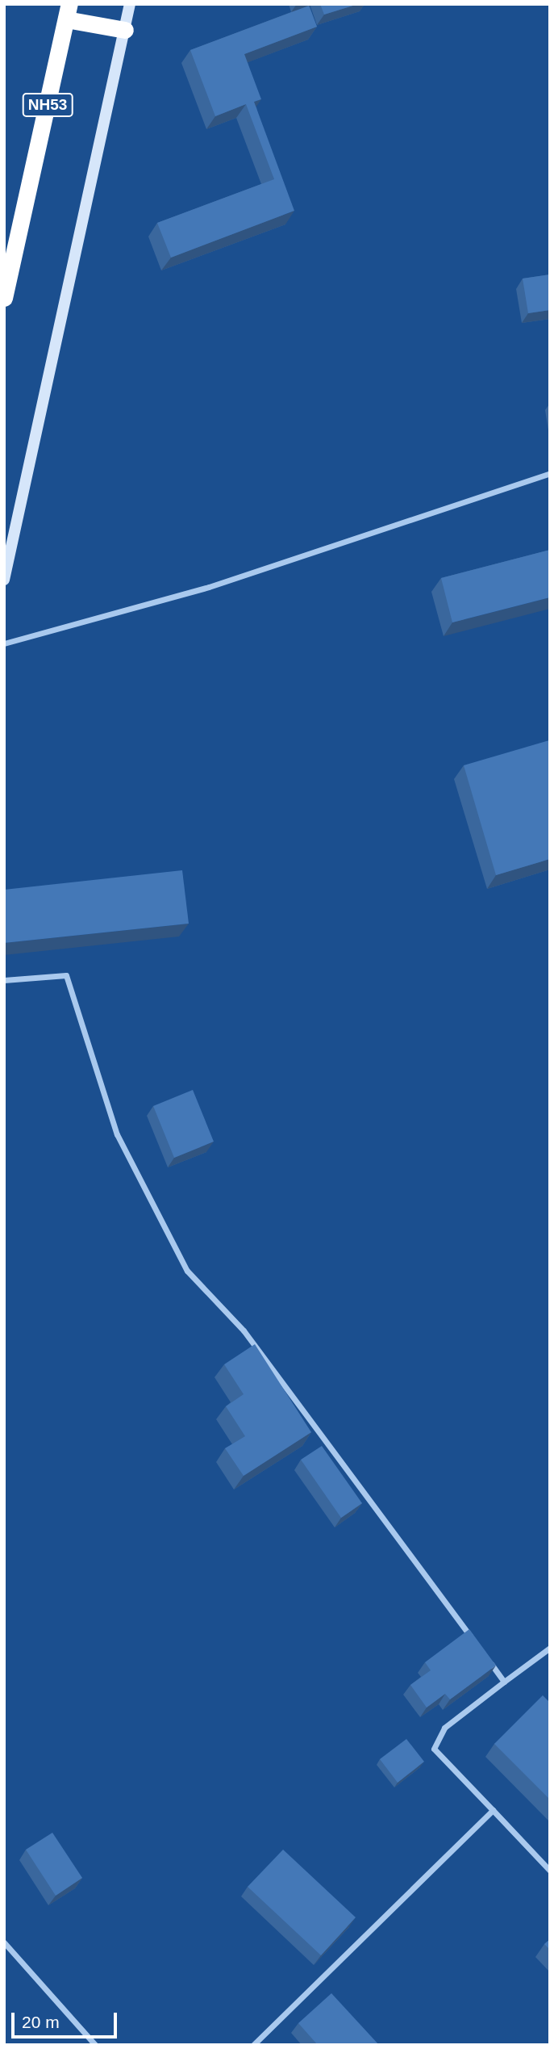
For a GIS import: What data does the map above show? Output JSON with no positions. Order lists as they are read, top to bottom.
{
  "streets": {
    "highway": ["NH53"]
  },
  "scale_bar": "20 m"
}
